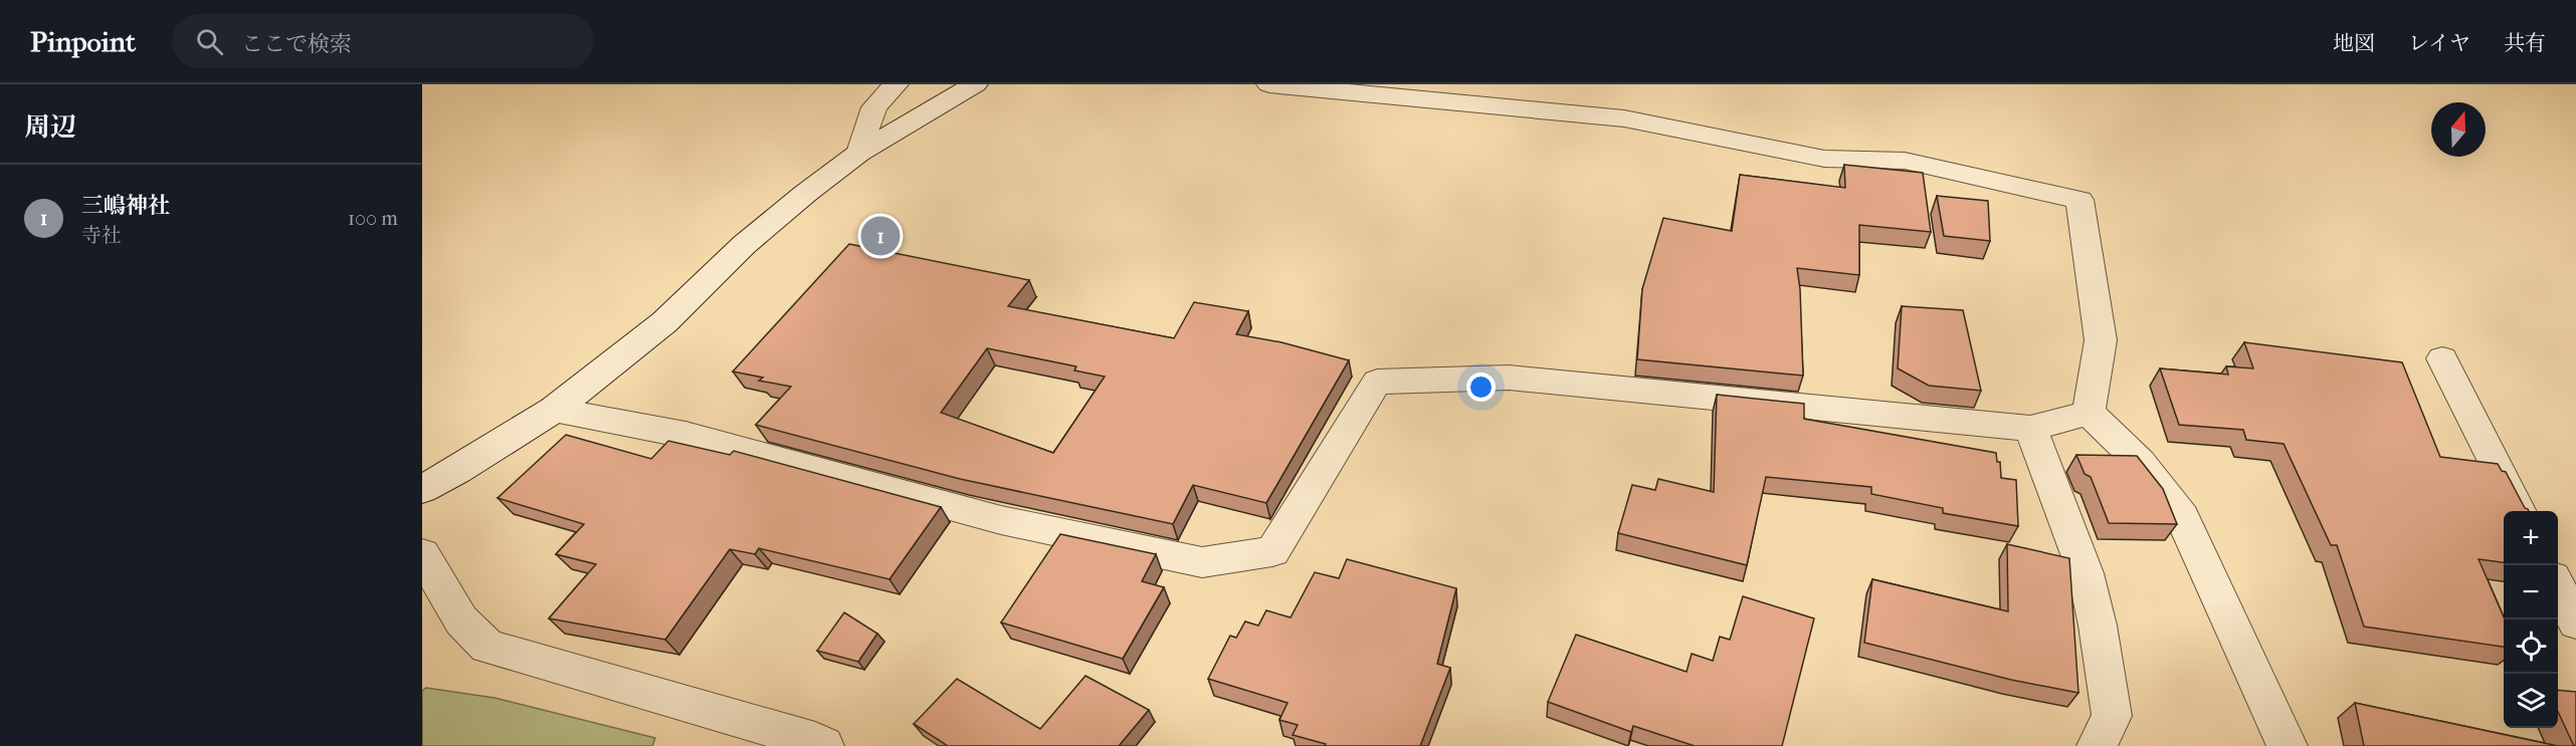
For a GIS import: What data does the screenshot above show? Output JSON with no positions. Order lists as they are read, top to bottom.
{
  "north": "top",
  "page": {
    "header": "Pinpoint",
    "search": "ここで検索",
    "nav": ["地図", "レイヤ", "共有"],
    "heading": "周辺",
    "list": [
      {
        "mark": "1",
        "name": "三嶋神社",
        "note": "寺社",
        "value": "100 m"
      }
    ],
    "pins": "1",
    "map_buttons": ["+", "−"]
  }
}
